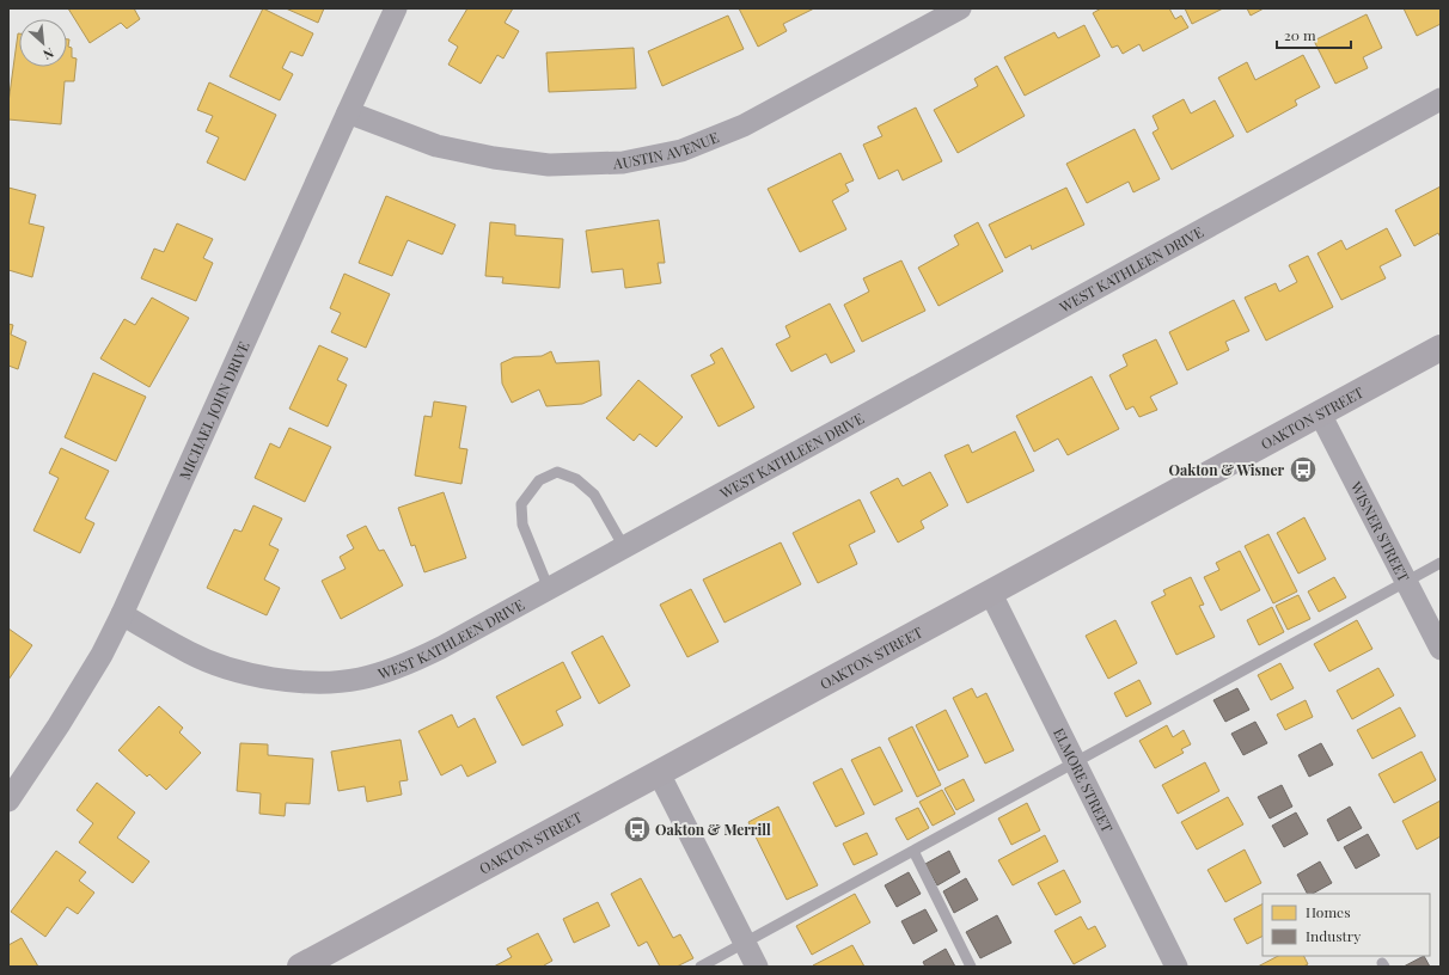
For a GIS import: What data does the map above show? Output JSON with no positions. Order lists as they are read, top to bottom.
{
  "streets": {
    "main road": ["OAKTON STREET"],
    "street": [
      "AUSTIN AVENUE",
      "WEST KATHLEEN DRIVE",
      "MICHAEL JOHN DRIVE",
      "WISNER STREET",
      "ELMORE STREET"
    ]
  },
  "crossings": [
    ["AUSTIN AVENUE", "MICHAEL JOHN DRIVE"],
    ["WEST KATHLEEN DRIVE", "MICHAEL JOHN DRIVE"],
    ["OAKTON STREET", "WISNER STREET"],
    ["OAKTON STREET", "ELMORE STREET"]
  ],
  "places": {
    "bus stop": ["Oakton & Wisner", "Oakton & Merrill"]
  },
  "legend": ["Homes", "Industry"],
  "scale_bar": "20 m",
  "north": "bottom right"
}
